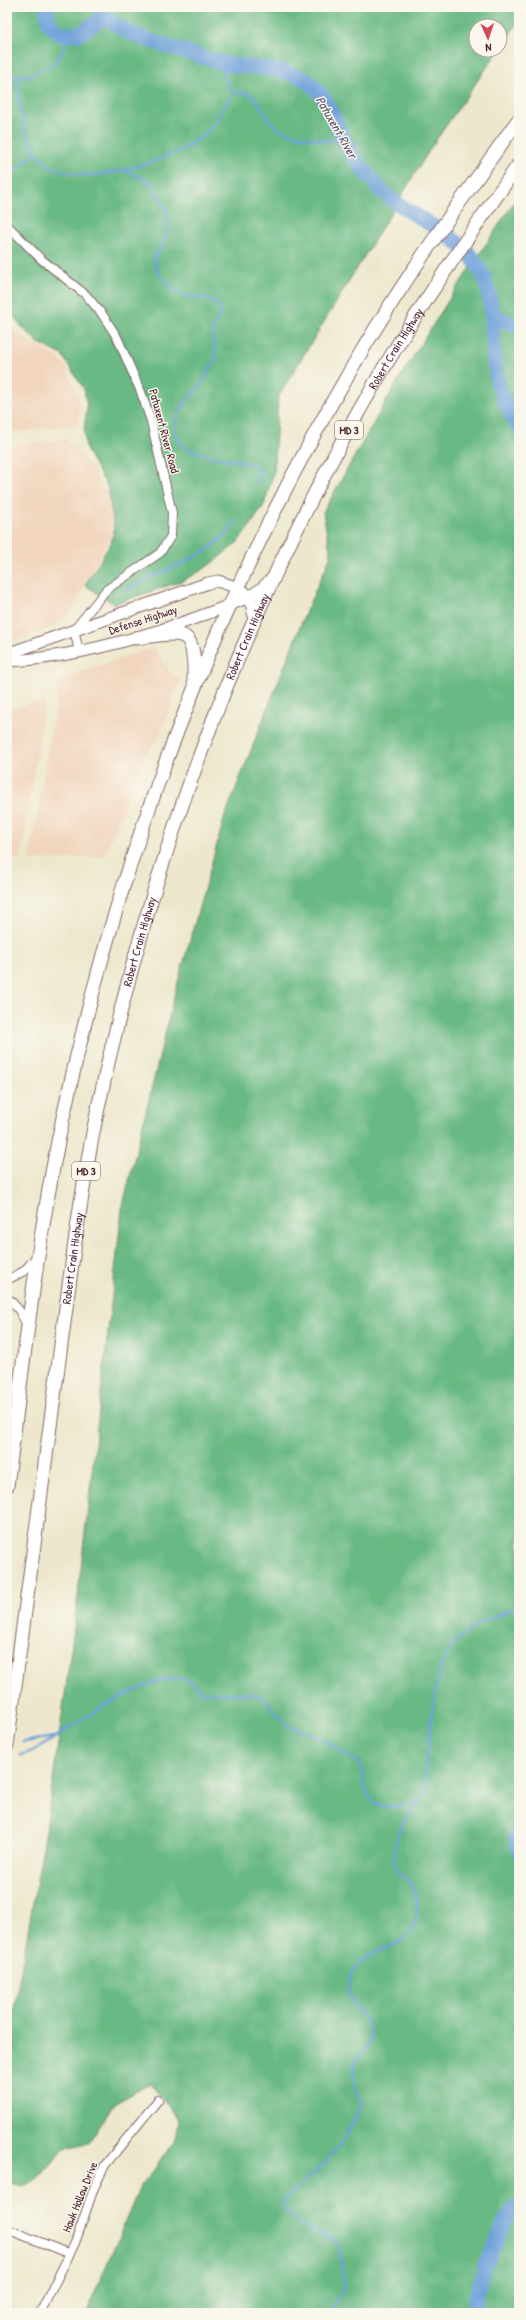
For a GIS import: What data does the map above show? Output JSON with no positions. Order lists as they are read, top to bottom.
{
  "streets": {
    "highway": ["Robert Crain Highway", "MD 3"],
    "main road": ["Defense Highway"],
    "street": ["Patuxent River Road", "Hawk Hollow Drive"]
  },
  "crossings": [
    ["Robert Crain Highway", "Defense Highway"],
    ["MD 3", "Defense Highway"],
    ["Patuxent River Road", "Defense Highway"]
  ],
  "water": ["Patuxent River"],
  "north": "bottom"
}
